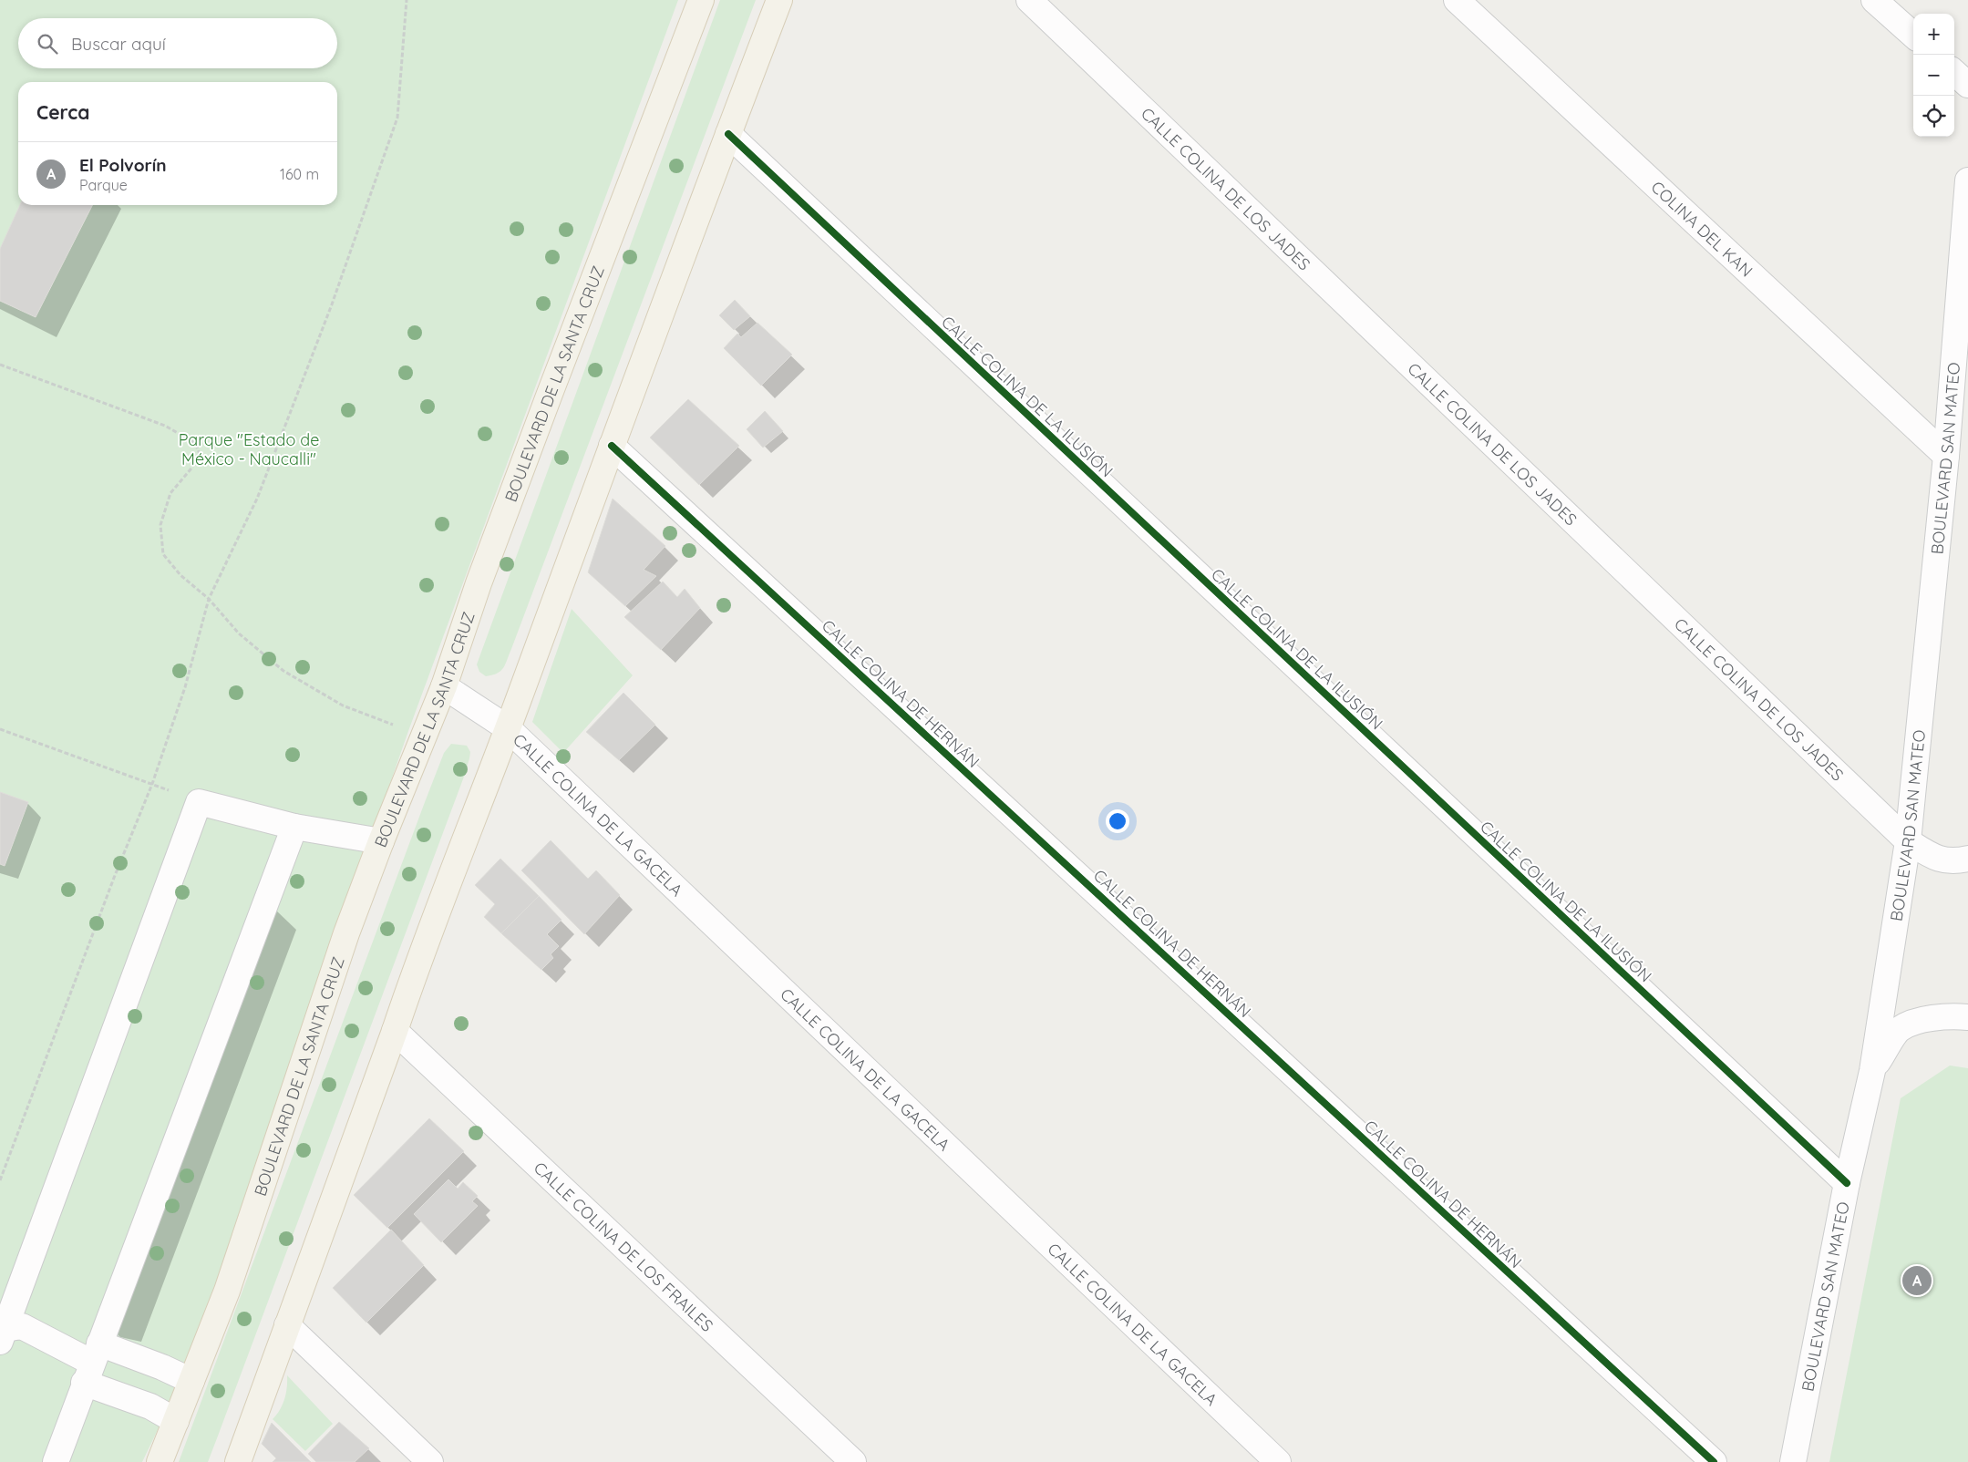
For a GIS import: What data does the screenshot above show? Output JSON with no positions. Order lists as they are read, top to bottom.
{
  "streets": {
    "main road": ["BOULEVARD DE LA SANTA CRUZ"],
    "street": [
      "CALLE COLINA DE LOS JADES",
      "COLINA DEL KAN",
      "CALLE COLINA DE LA ILUSIÓN",
      "BOULEVARD SAN MATEO",
      "CALLE COLINA DE HERNÁN",
      "CALLE COLINA DE LA GACELA",
      "CALLE COLINA DE LOS FRAILES"
    ]
  },
  "crossings": [
    ["CALLE COLINA DE LOS JADES", "BOULEVARD SAN MATEO"],
    ["COLINA DEL KAN", "BOULEVARD SAN MATEO"],
    ["BOULEVARD DE LA SANTA CRUZ", "CALLE COLINA DE LA GACELA"],
    ["CALLE COLINA DE LA ILUSIÓN", "BOULEVARD SAN MATEO"]
  ],
  "parks": ["Parque \"Estado de México - Naucalli\""],
  "page": {
    "map_buttons": ["+", "−"],
    "search": "Buscar aquí",
    "heading": "Cerca",
    "list": [
      {
        "mark": "A",
        "name": "El Polvorín",
        "note": "Parque",
        "value": "160 m"
      }
    ],
    "pins": "A"
  }
}
